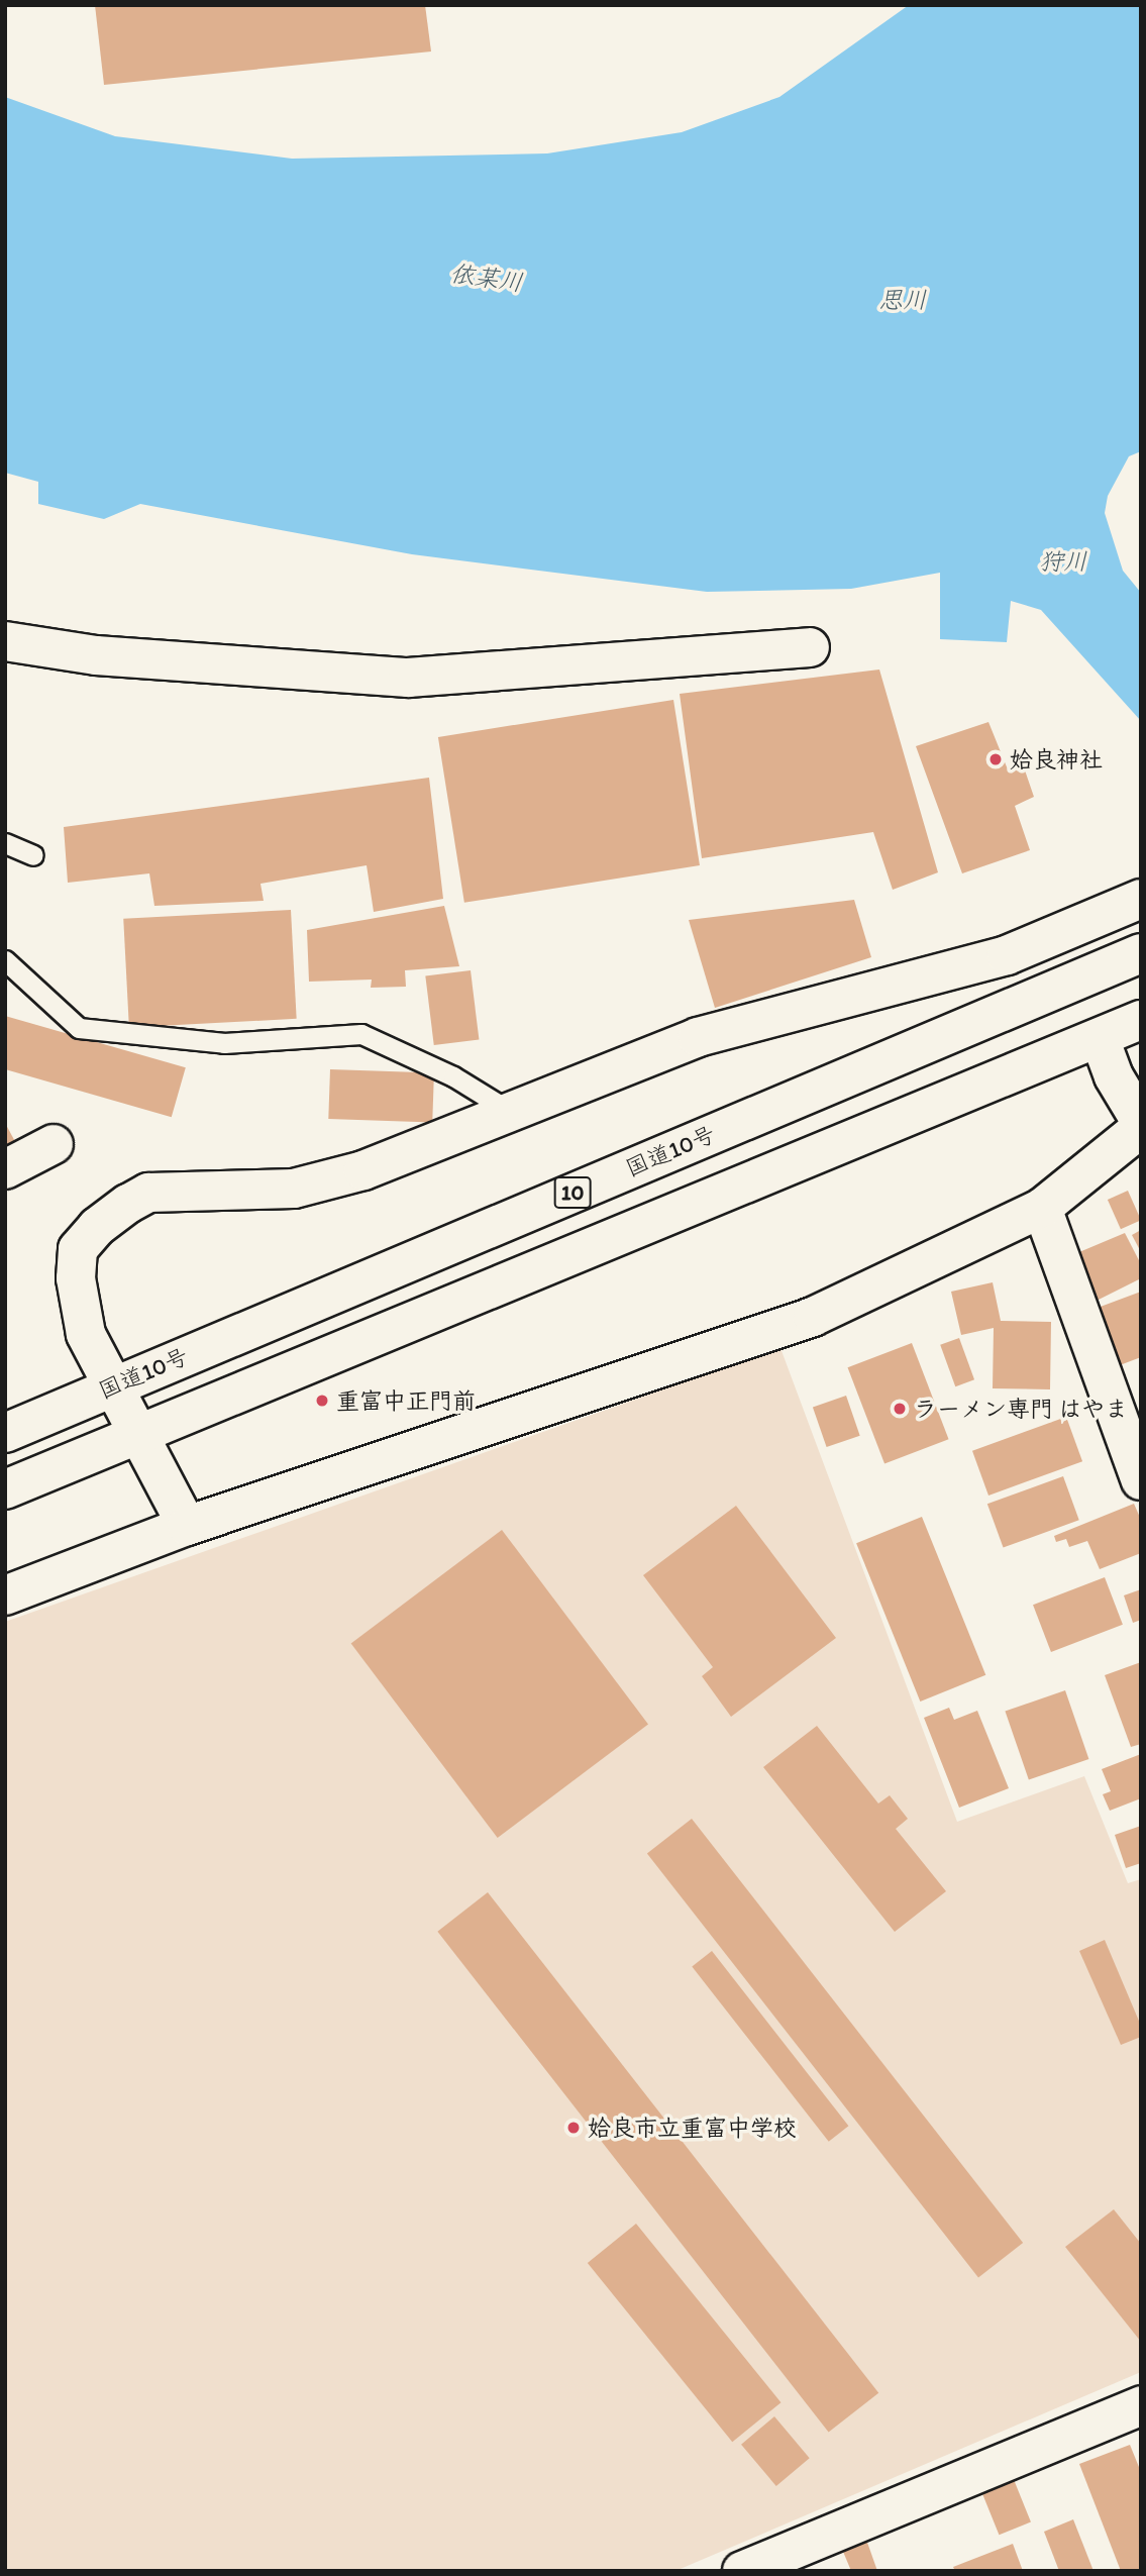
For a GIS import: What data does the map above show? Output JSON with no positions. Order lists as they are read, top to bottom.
{
  "streets": {
    "main road": ["国道10号", "10"]
  },
  "water": ["依某川", "思川", "狩川"],
  "places": [
    "姶良神社",
    "重富中正門前",
    "ラーメン専門 はやま",
    "姶良市立重富中学校"
  ]
}
